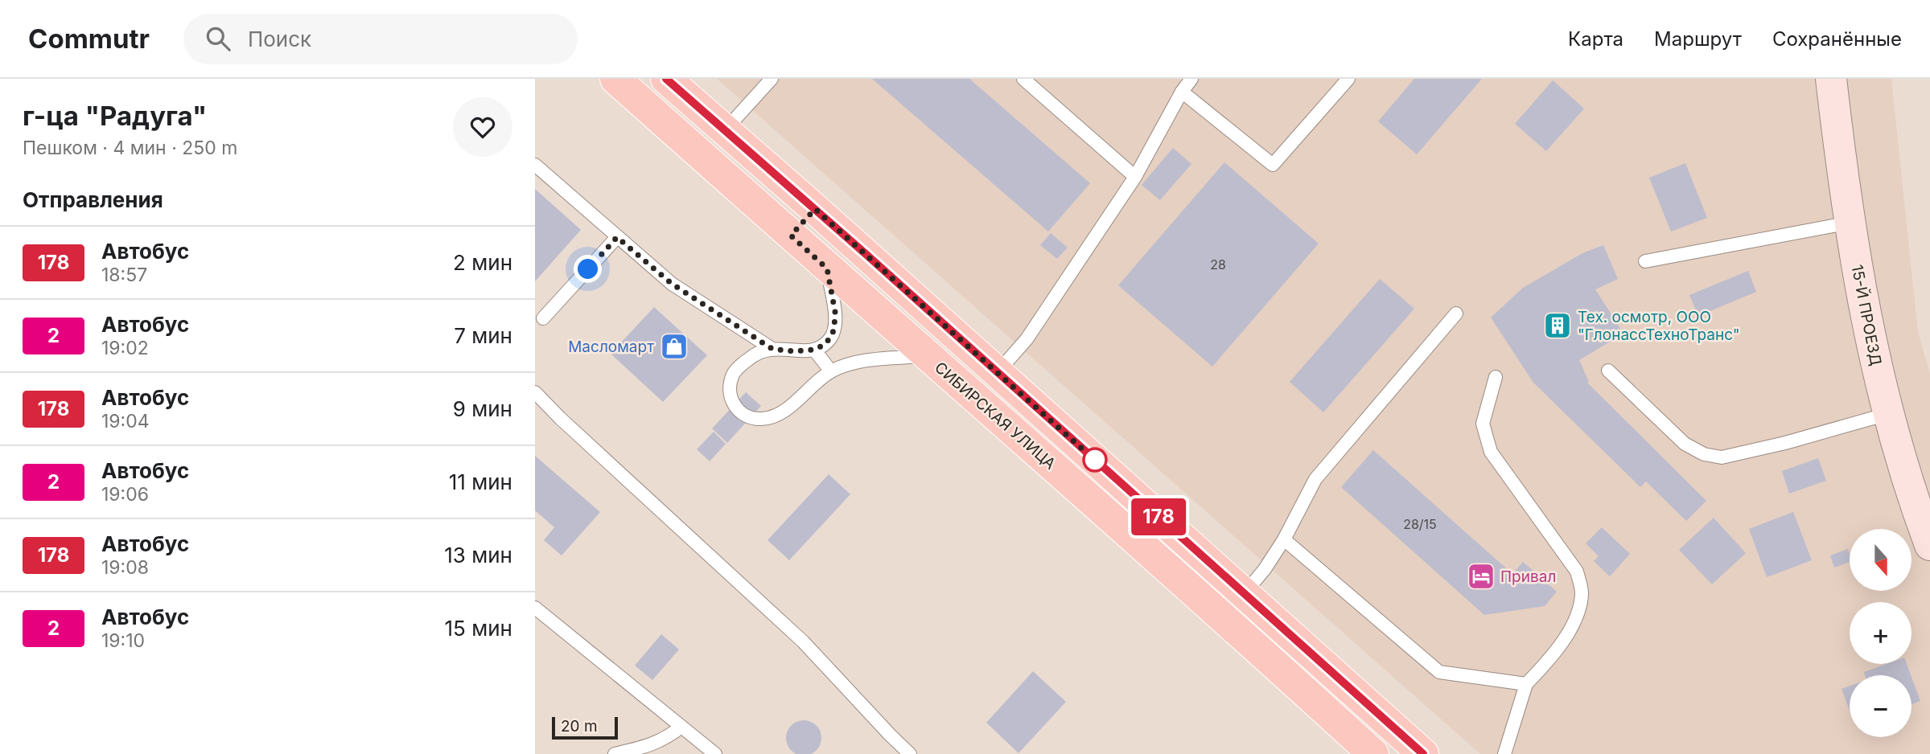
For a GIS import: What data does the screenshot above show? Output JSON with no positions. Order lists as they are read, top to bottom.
{
  "streets": {
    "main road": ["СИБИРСКАЯ УЛИЦА"],
    "street": ["15-Й ПРОЕЗД"]
  },
  "places": {
    "building": ["Тех. осмотр, ООО \"ГлонассТехноТранс\""],
    "shop": ["Масломарт"],
    "hotel": ["Привал"]
  },
  "lines": ["bus line 178"],
  "house_numbers": ["28", "28/15"],
  "scale_bar": "20 m",
  "north": "bottom",
  "page": {
    "header": "Commutr",
    "search": "Поиск",
    "nav": ["Карта", "Маршрут", "Сохранённые"],
    "heading": [
      ["г-ца \"Радуга\"", "Пешком · 4 мин · 250 m"],
      "Отправления"
    ],
    "on_map": "178",
    "list": [
      {
        "mark": "178",
        "name": "Автобус",
        "note": "18:57",
        "value": "2 мин"
      },
      {
        "mark": "2",
        "name": "Автобус",
        "note": "19:02",
        "value": "7 мин"
      },
      {
        "mark": "178",
        "name": "Автобус",
        "note": "19:04",
        "value": "9 мин"
      },
      {
        "mark": "2",
        "name": "Автобус",
        "note": "19:06",
        "value": "11 мин"
      },
      {
        "mark": "178",
        "name": "Автобус",
        "note": "19:08",
        "value": "13 мин"
      },
      {
        "mark": "2",
        "name": "Автобус",
        "note": "19:10",
        "value": "15 мин"
      }
    ],
    "map_buttons": ["+", "−"],
    "scale": "20 m"
  }
}
